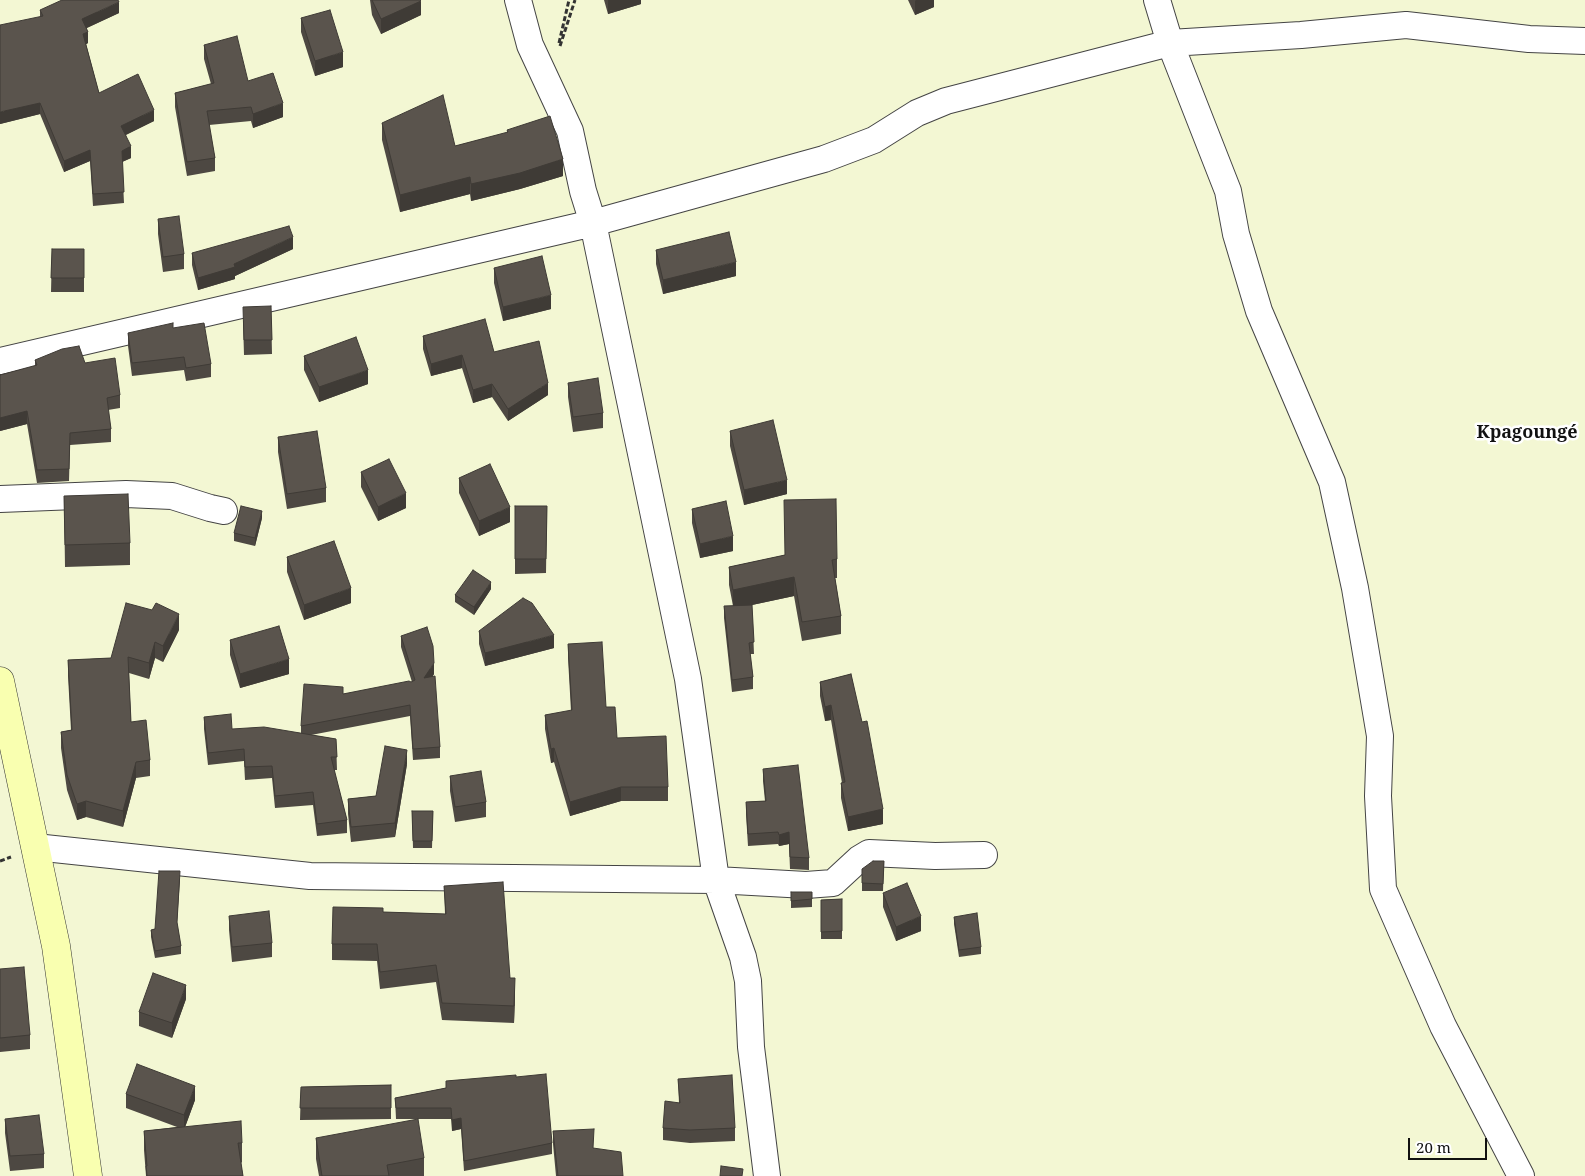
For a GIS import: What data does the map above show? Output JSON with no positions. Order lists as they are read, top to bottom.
{
  "districts": ["Kpagoungé"],
  "scale_bar": "20 m"
}
